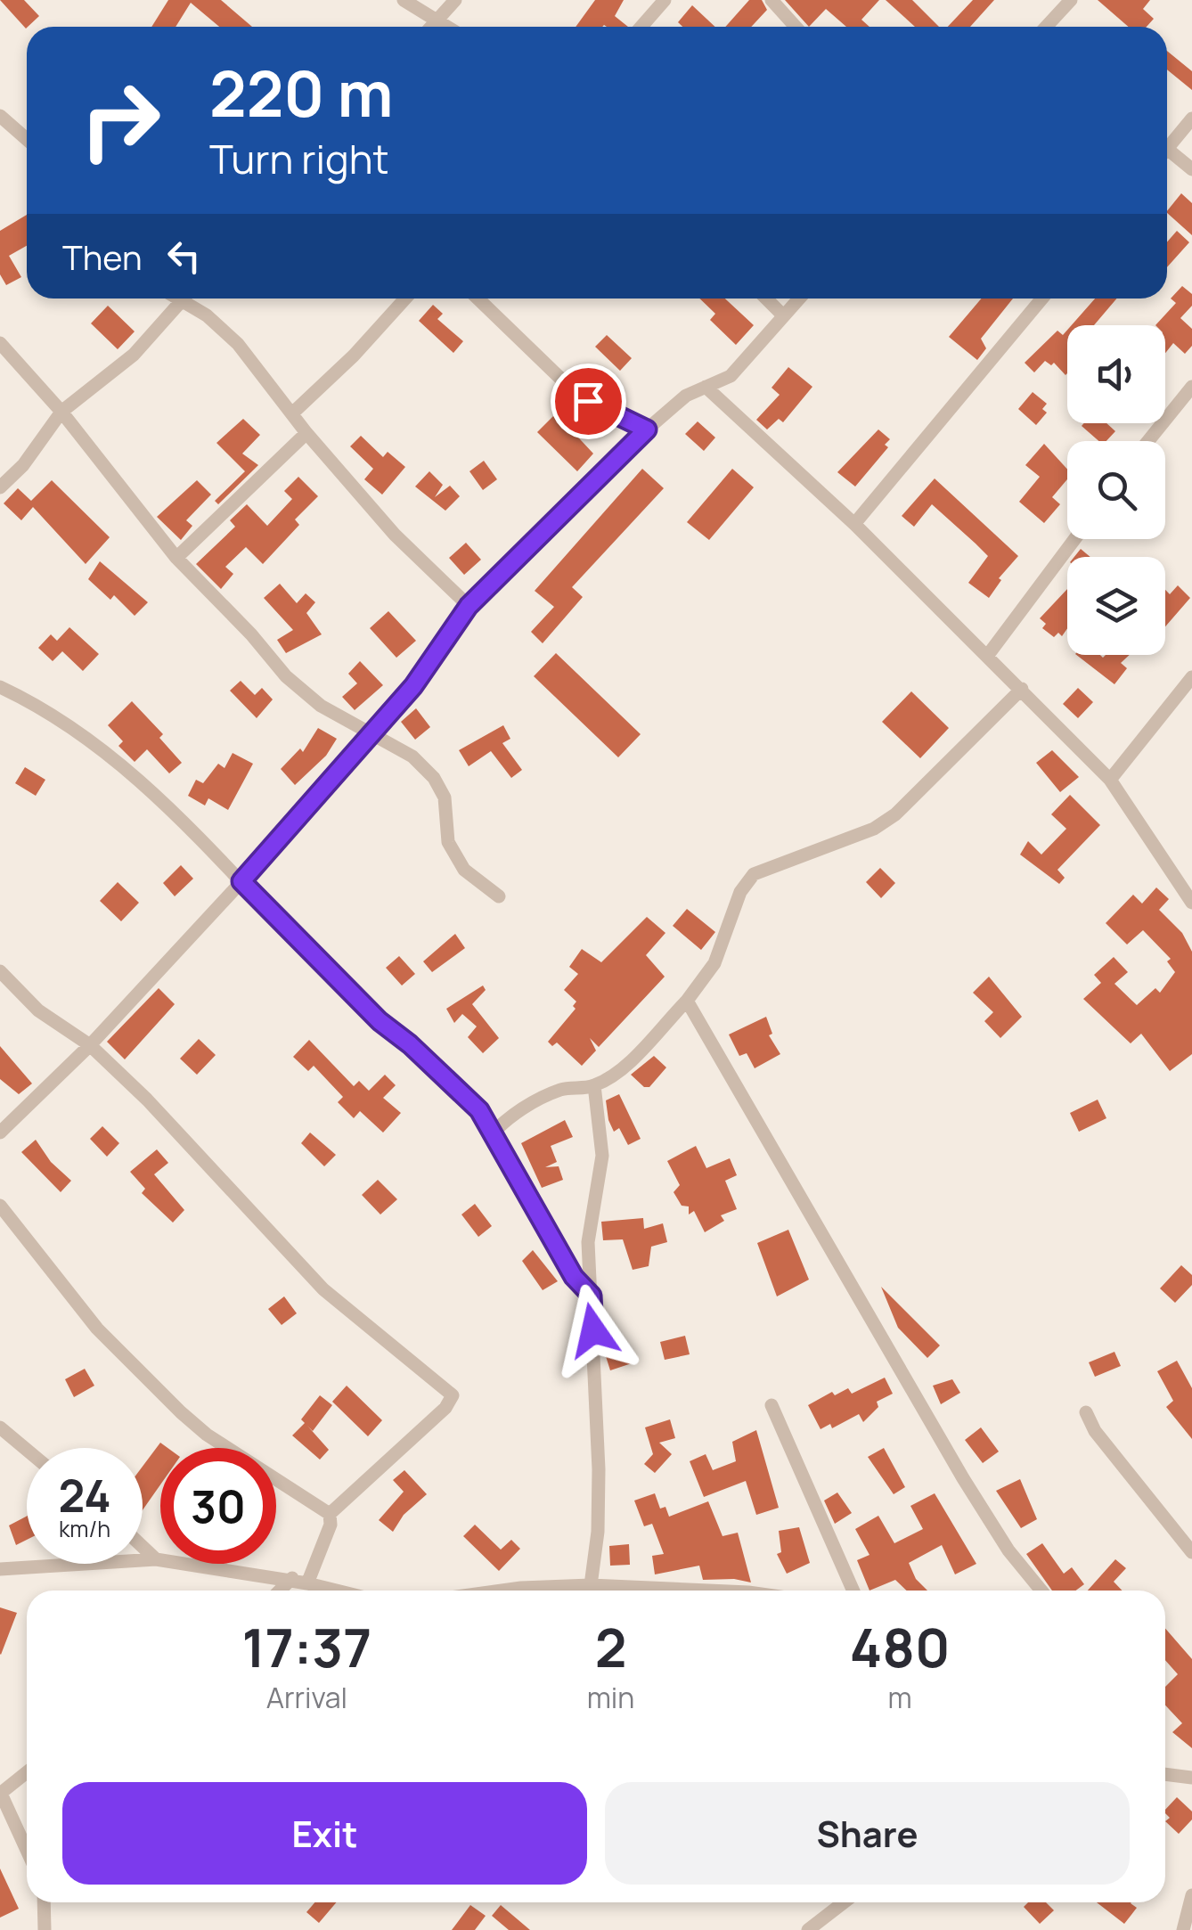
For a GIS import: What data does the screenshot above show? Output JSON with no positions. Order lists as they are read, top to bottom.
{
  "page": {
    "turn": ["220 m", "Turn right"],
    "then": "Then",
    "speed": "24 km/h",
    "limit": "30",
    "eta": [
      "17:37",
      "Arrival",
      "2",
      "min",
      "480",
      "m"
    ],
    "buttons": ["Exit", "Share"]
  }
}
